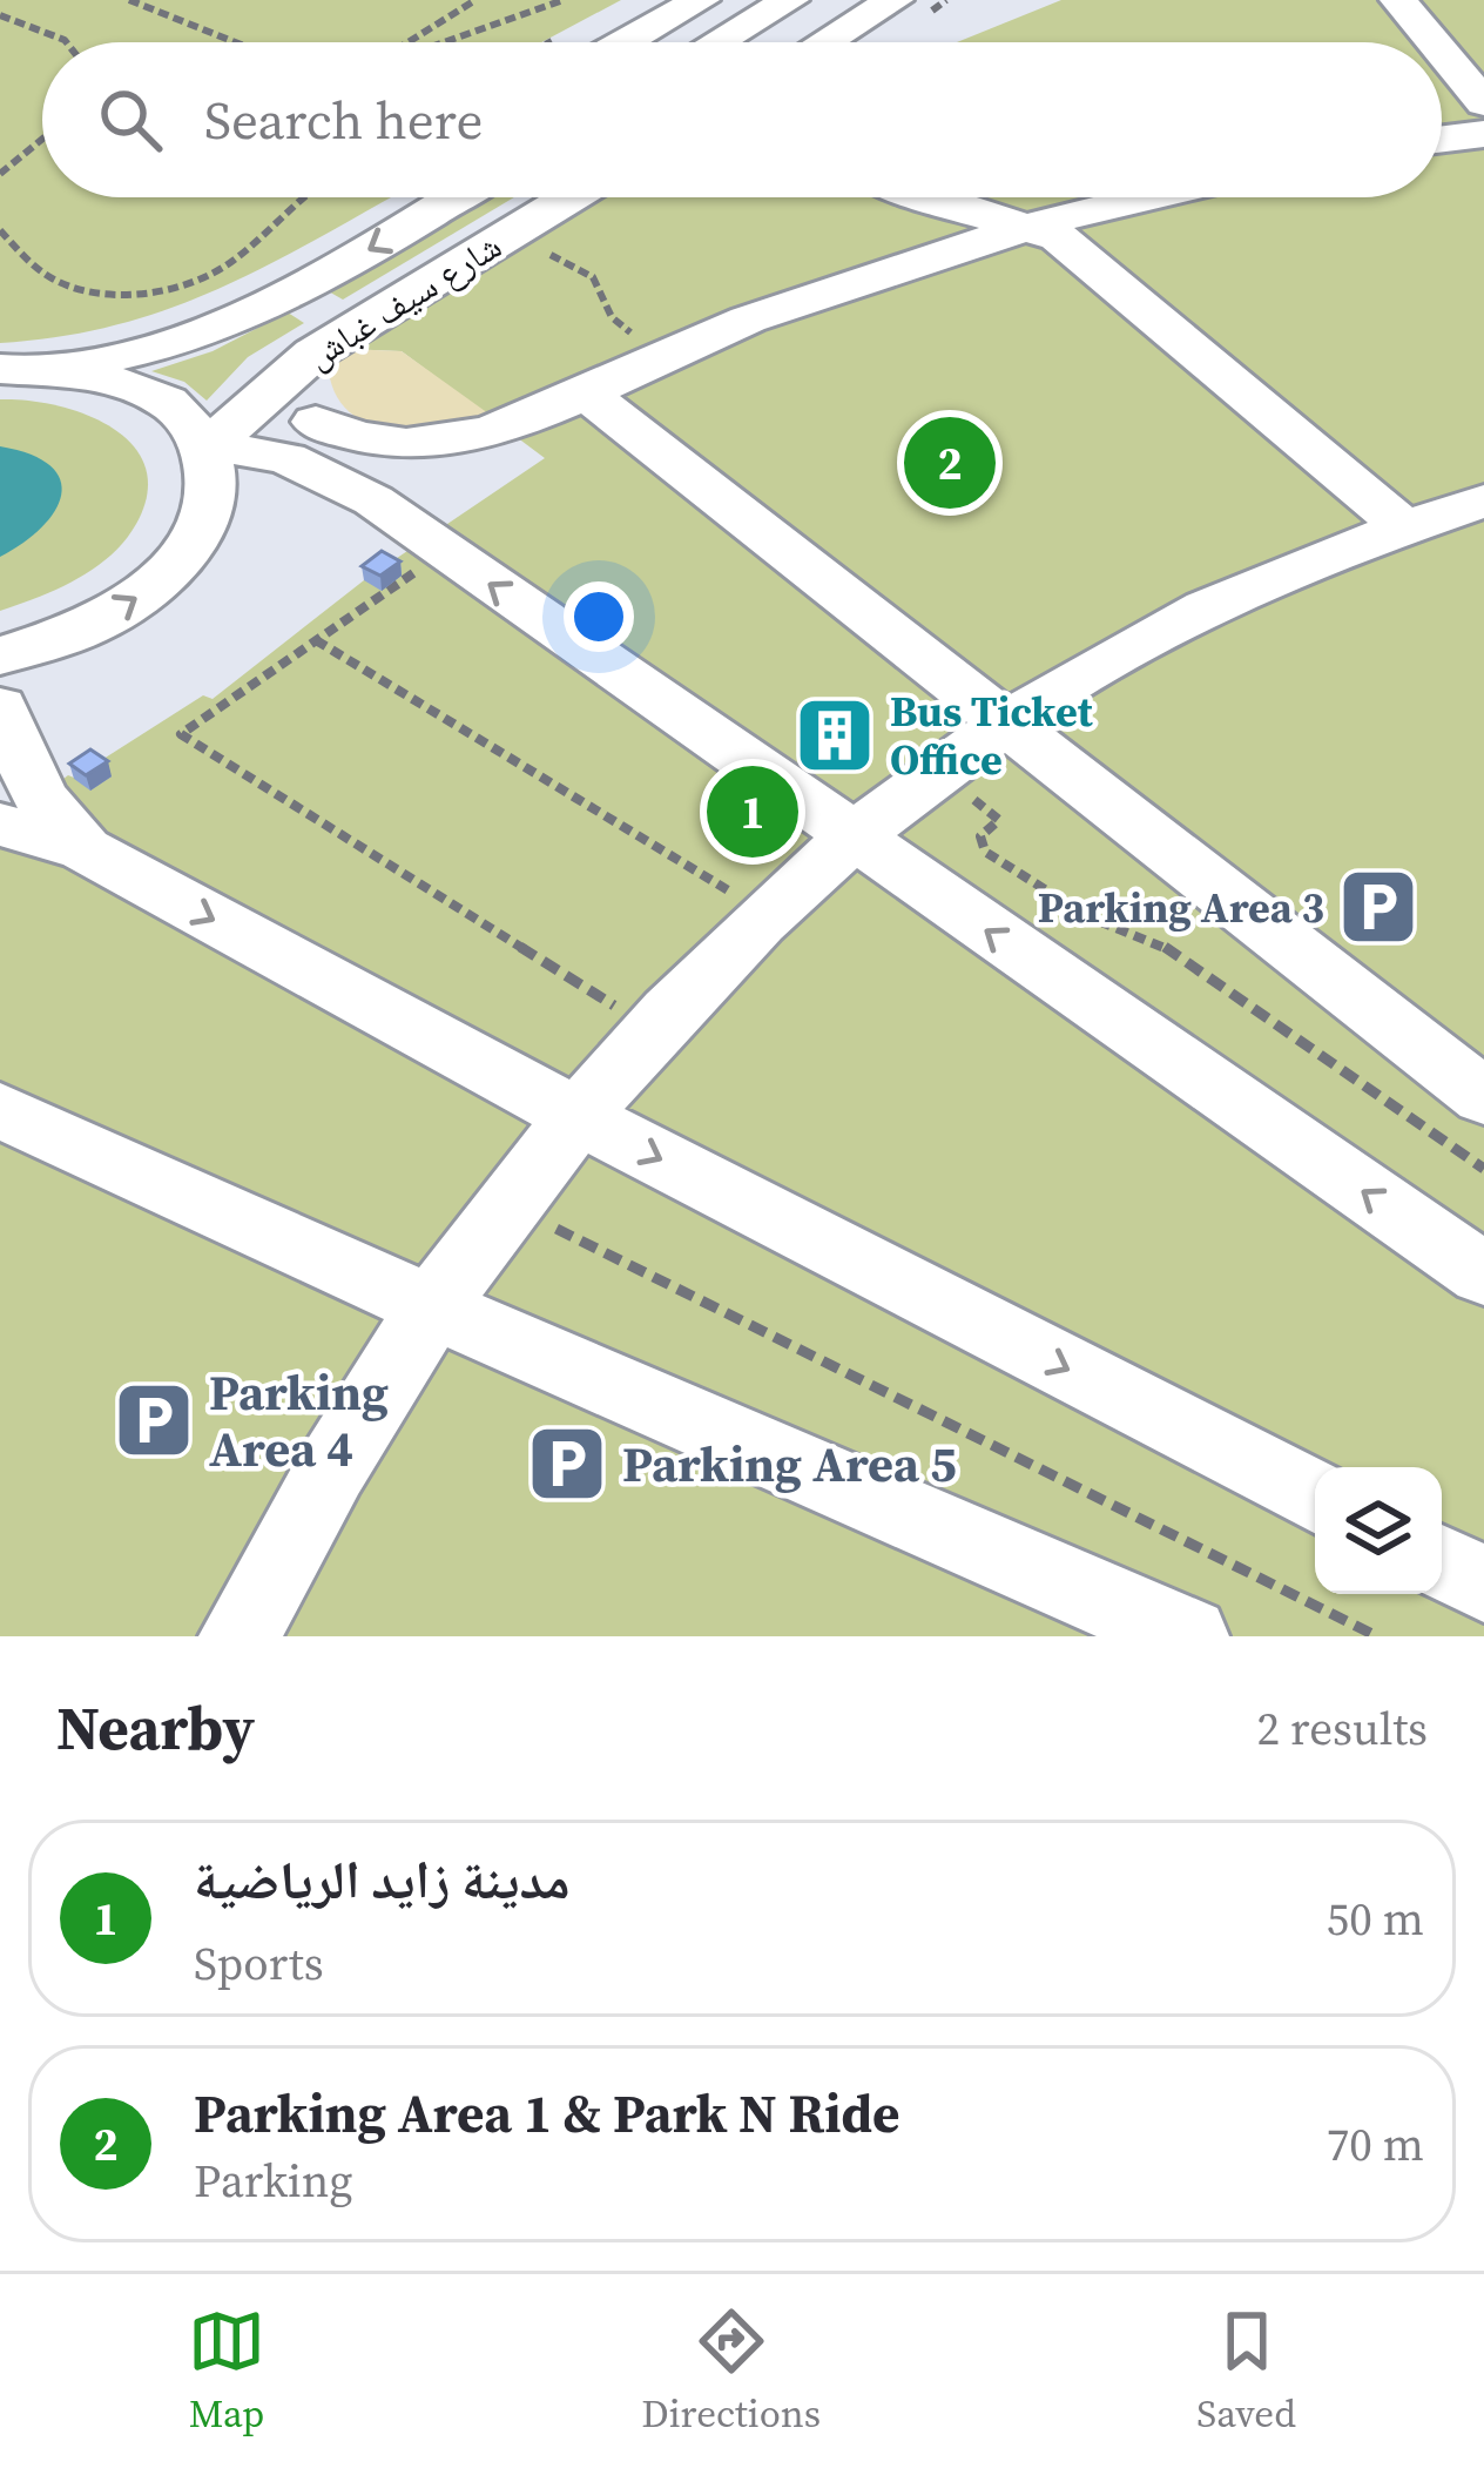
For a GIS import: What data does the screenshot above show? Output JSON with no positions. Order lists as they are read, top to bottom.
{
  "streets": {
    "street": ["شارع سيف غباش"]
  },
  "places": {
    "building": ["Bus Ticket Office"],
    "parking": ["Parking Area 3", "Parking Area 4", "Parking Area 5"]
  },
  "page": {
    "search": "Search here",
    "pins": ["2", "1"],
    "heading": ["Nearby", "2 results"],
    "list": [
      {
        "mark": "1",
        "name": "مدينة زايد الرياضية",
        "note": "Sports",
        "value": "50 m"
      },
      {
        "mark": "2",
        "name": "Parking Area 1 & Park N Ride",
        "note": "Parking",
        "value": "70 m"
      }
    ],
    "nav": ["Map", "Directions", "Saved"]
  }
}
